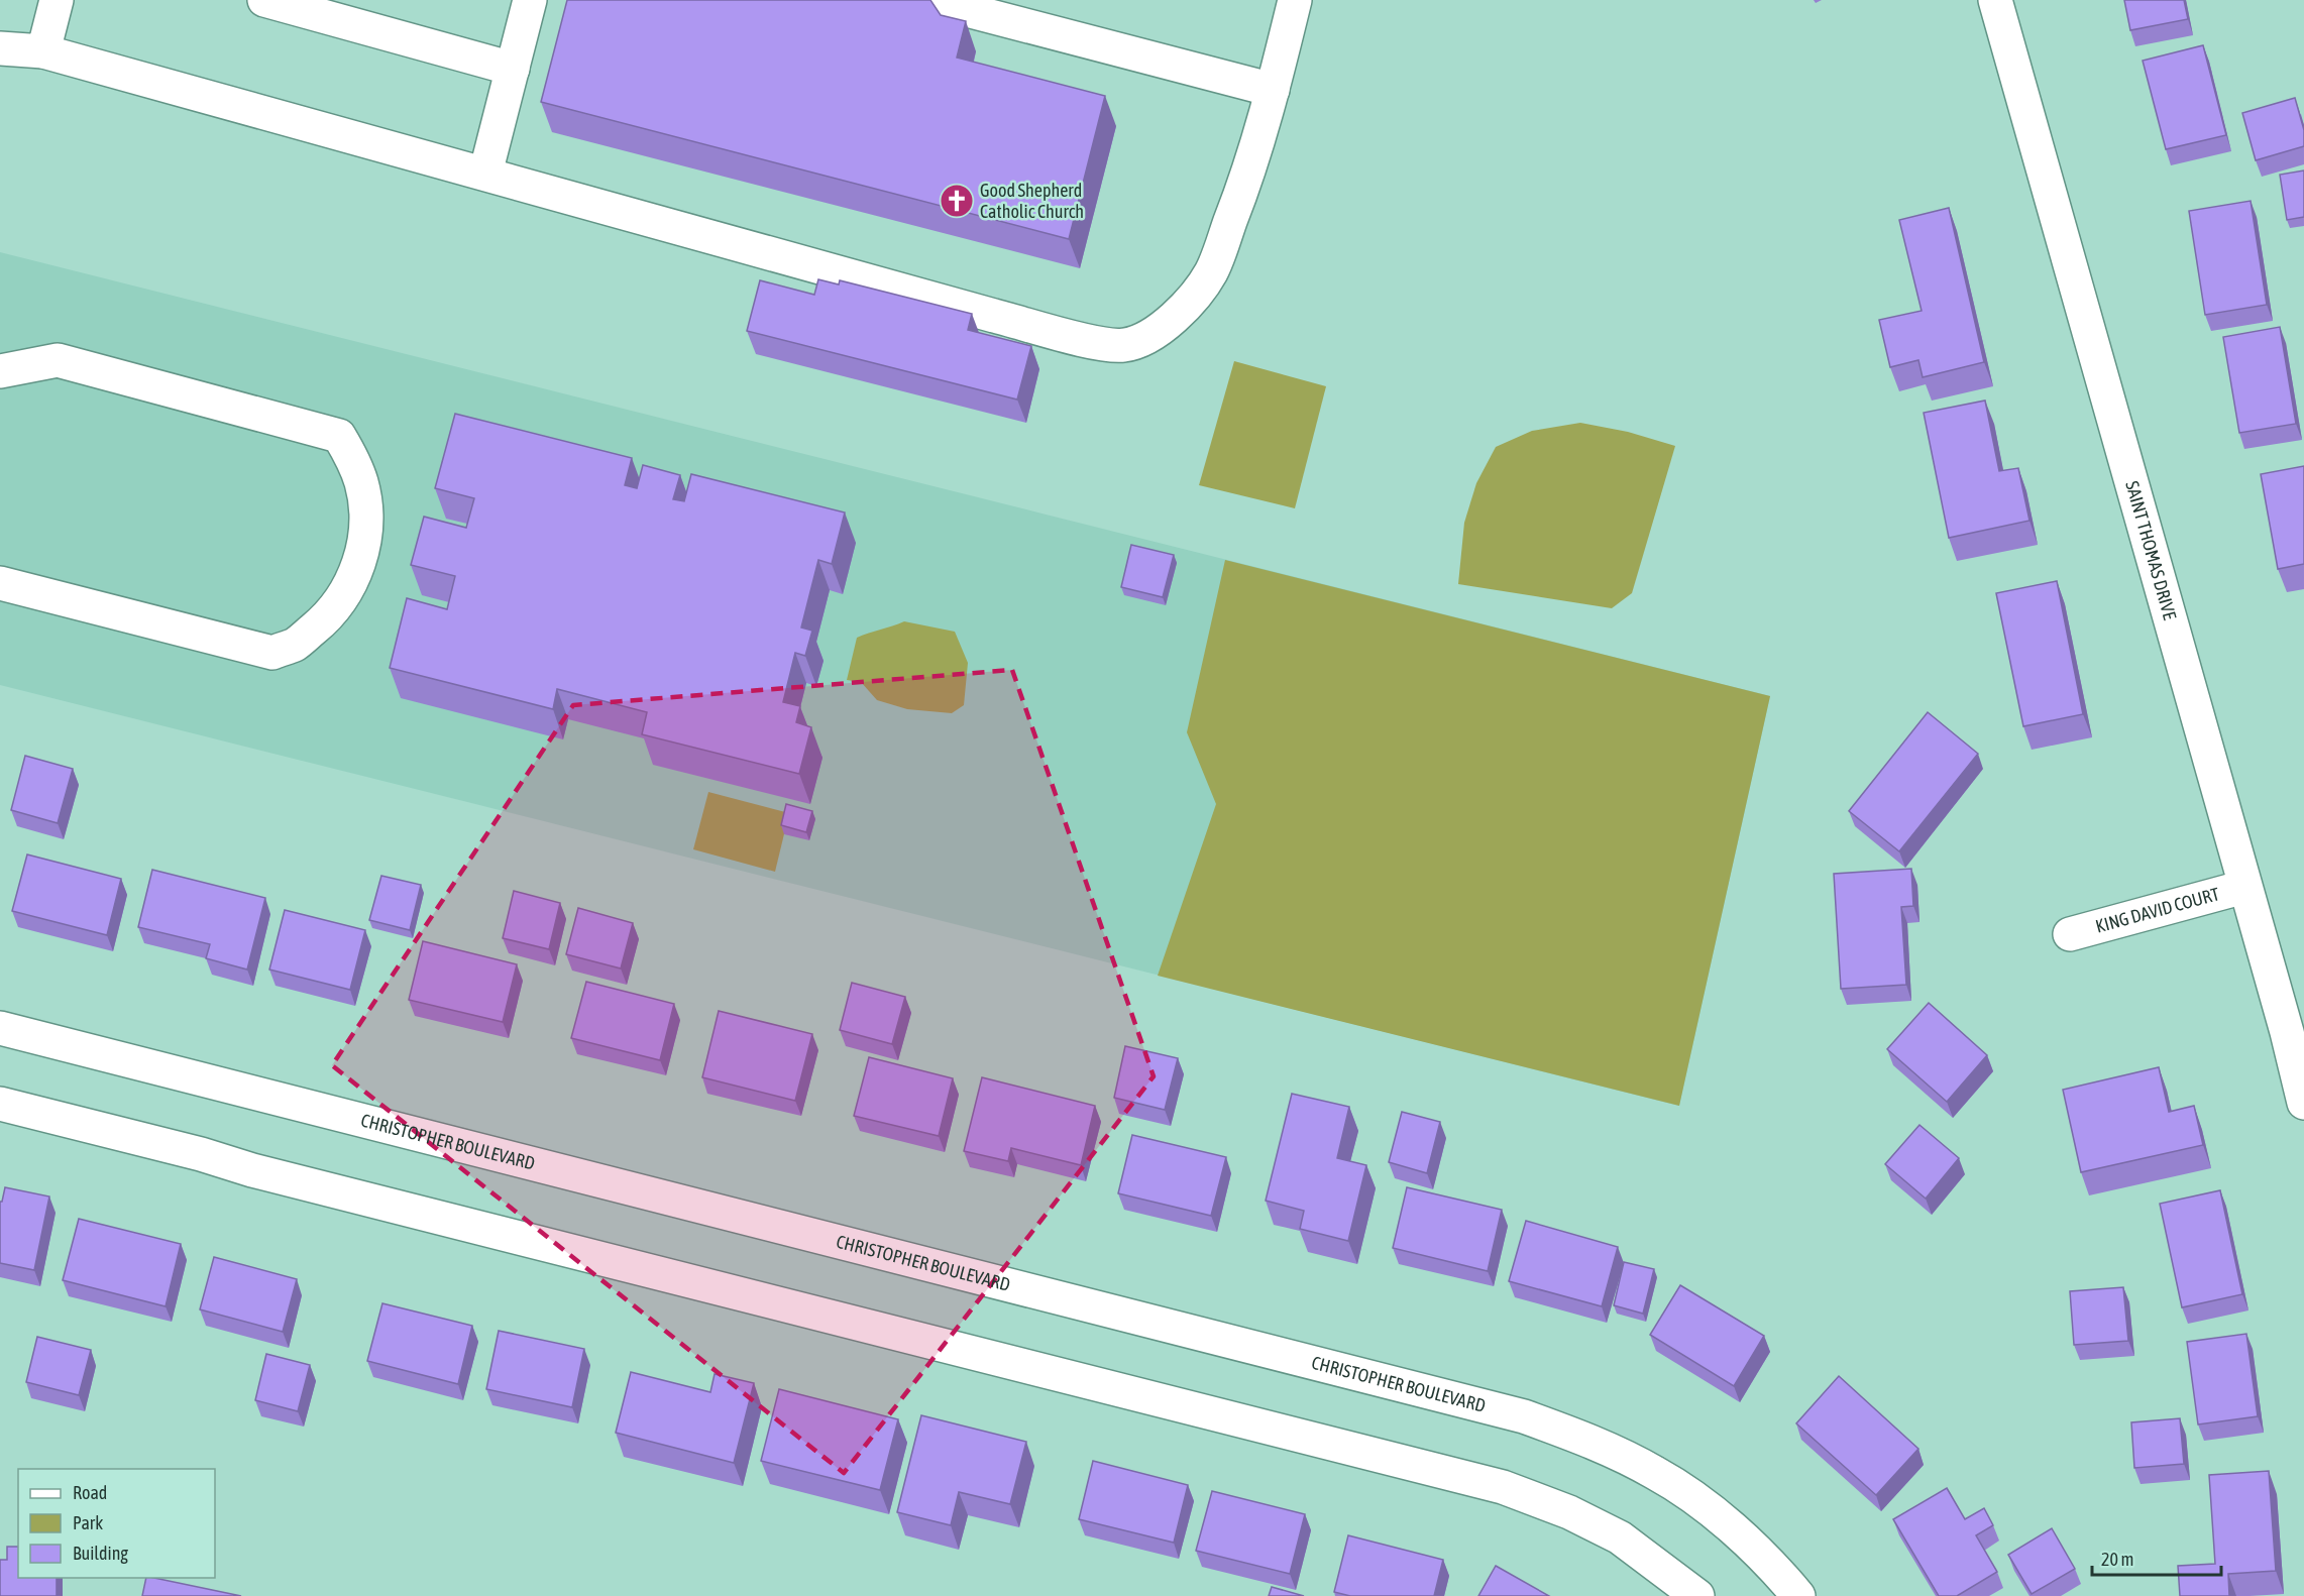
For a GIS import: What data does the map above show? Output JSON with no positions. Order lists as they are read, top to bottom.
{
  "streets": {
    "street": ["SAINT THOMAS DRIVE", "KING DAVID COURT", "CHRISTOPHER BOULEVARD"]
  },
  "crossings": [
    ["SAINT THOMAS DRIVE", "KING DAVID COURT"]
  ],
  "places": {
    "church": ["Good Shepherd Catholic Church"]
  },
  "legend": ["Road", "Park", "Building"],
  "scale_bar": "20 m"
}
